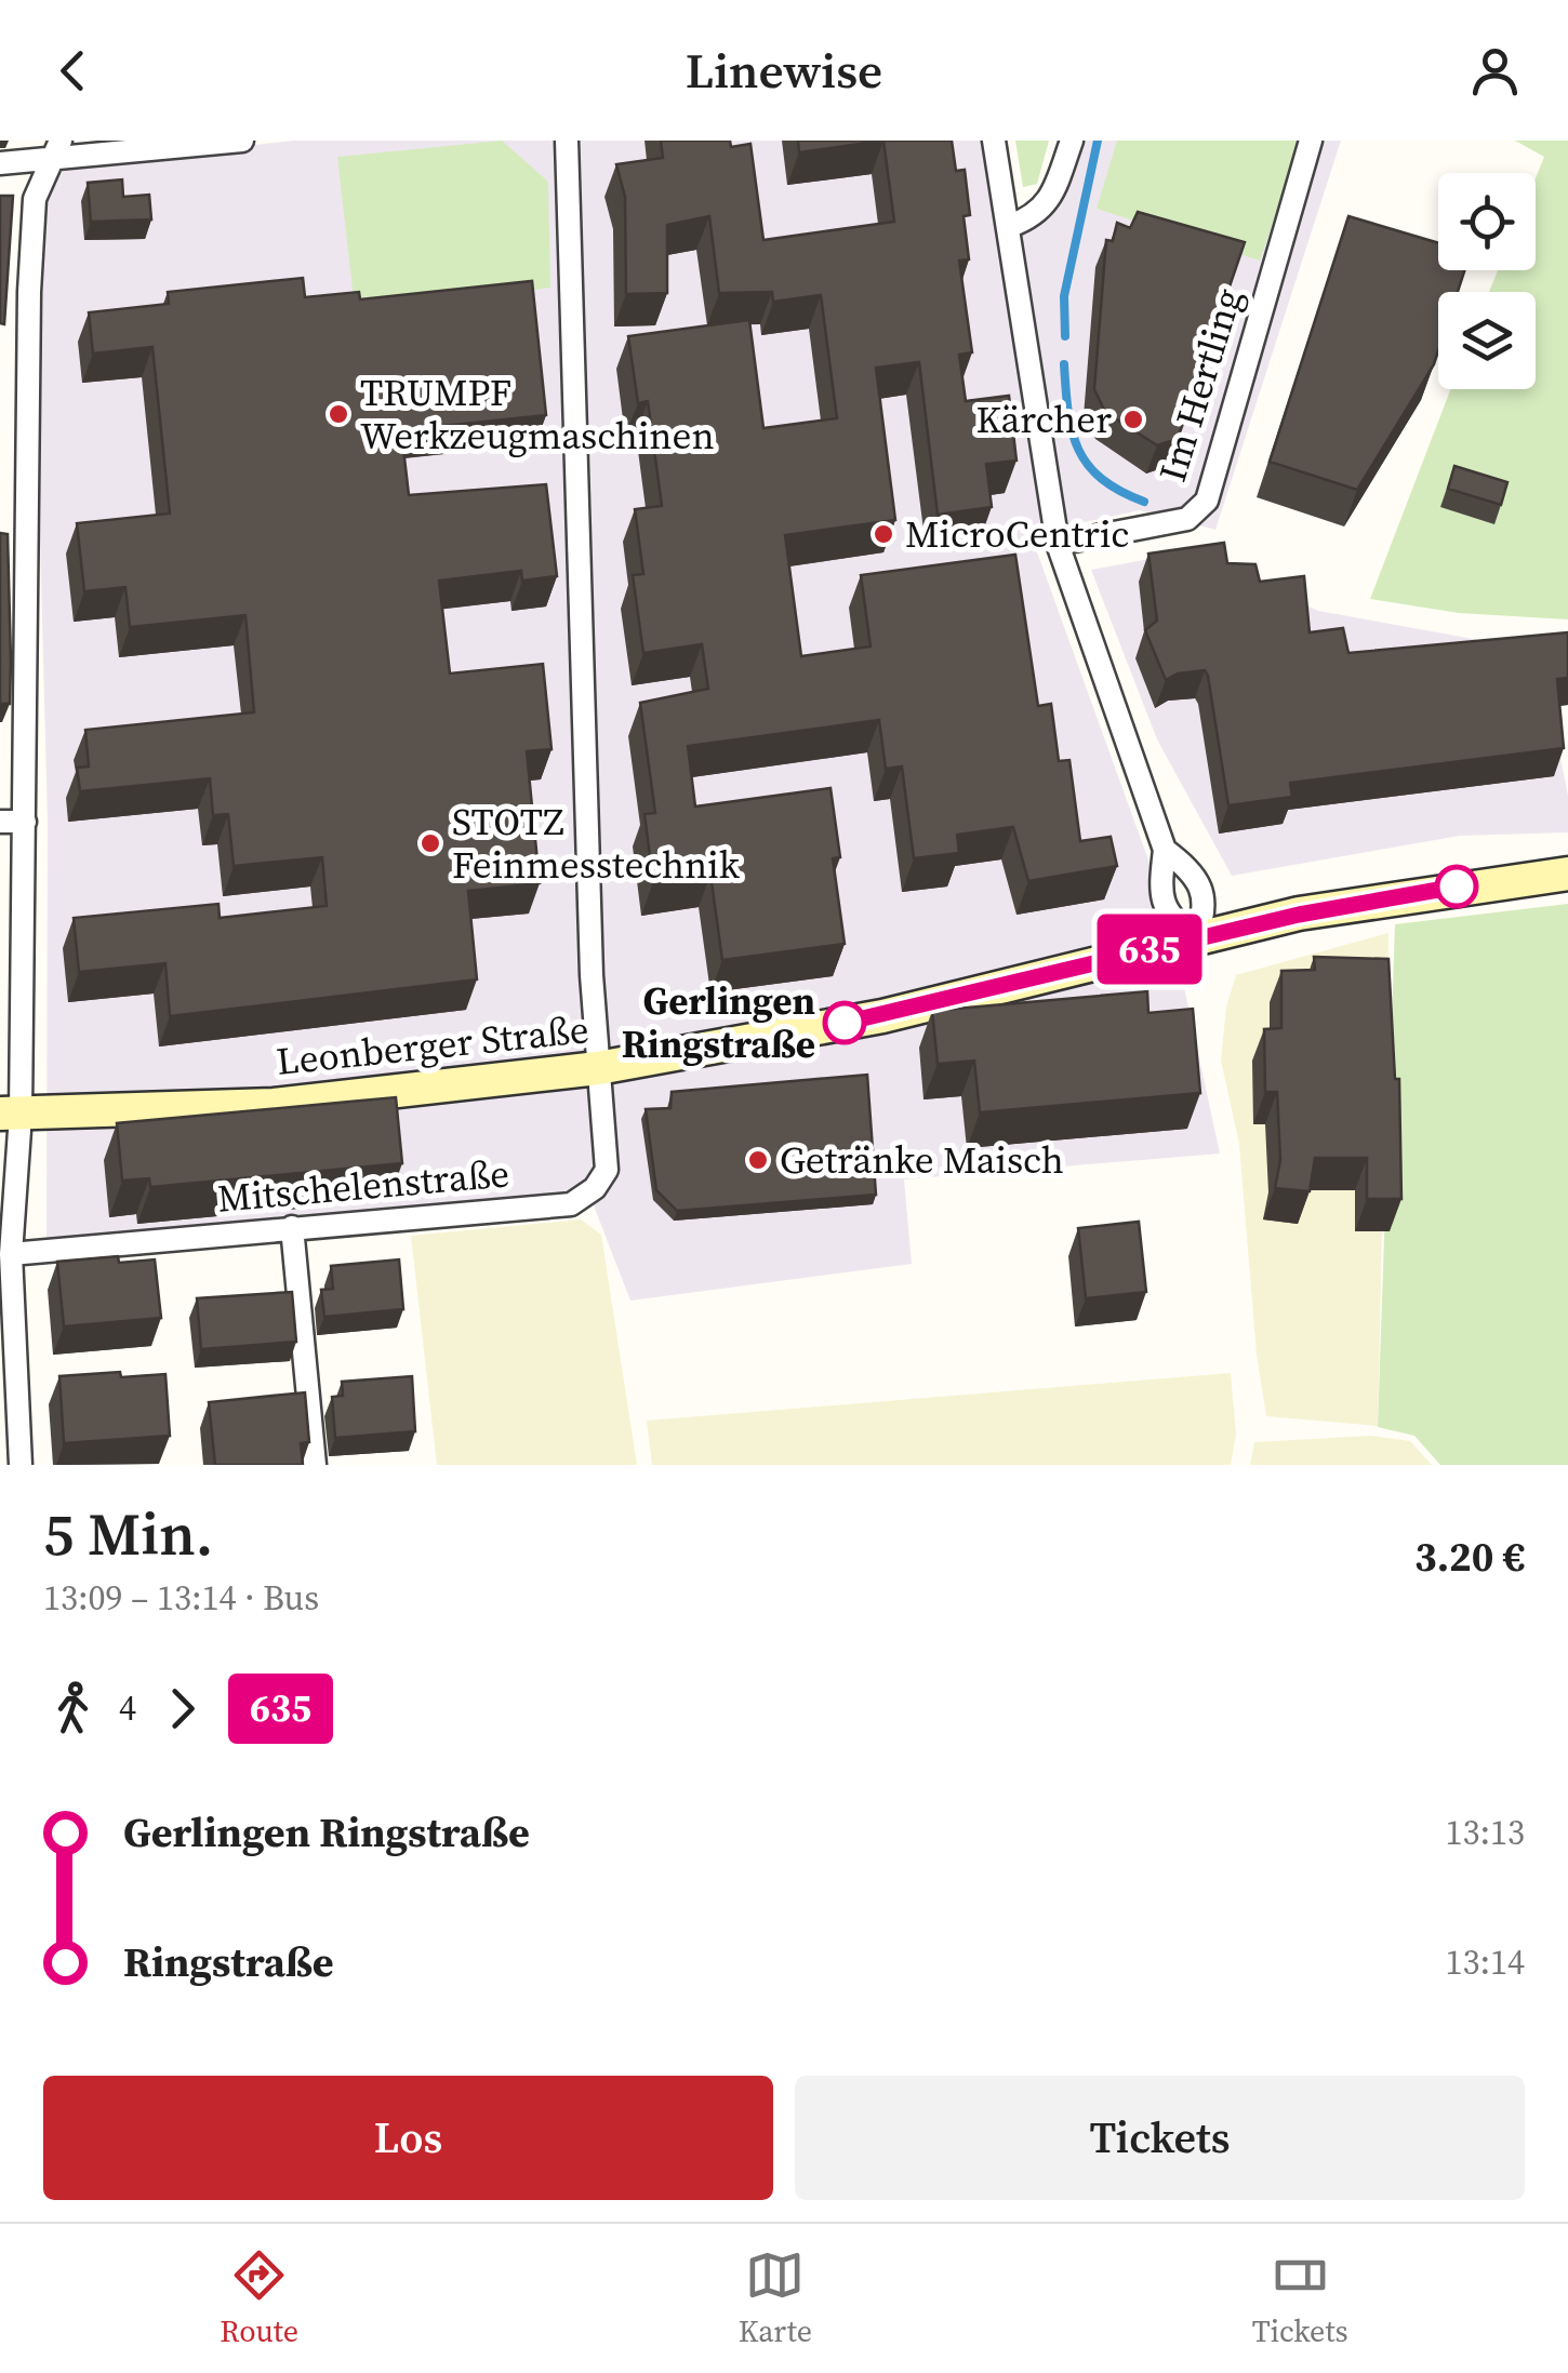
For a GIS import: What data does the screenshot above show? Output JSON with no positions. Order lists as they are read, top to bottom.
{
  "streets": {
    "main road": ["Leonberger Straße"],
    "street": ["Im Hertling", "Mitschelenstraße"]
  },
  "crossings": [
    ["Leonberger Straße", "Mitschelenstraße"]
  ],
  "places": [
    "TRUMPF Werkzeugmaschinen",
    "Kärcher",
    "MicroCentric",
    "STOTZ Feinmesstechnik",
    "Gerlingen Ringstraße",
    "Getränke Maisch"
  ],
  "lines": ["bus line 635"],
  "page": {
    "header": "Linewise",
    "on_map": "635",
    "heading": ["5 Min.", "13:09 – 13:14 · Bus", "3.20 €"],
    "legs": ["4", "635"],
    "list": [
      {
        "name": "Gerlingen Ringstraße",
        "value": "13:13"
      },
      {
        "name": "Ringstraße",
        "value": "13:14"
      }
    ],
    "buttons": ["Los", "Tickets"],
    "tabs": ["Route", "Karte", "Tickets"]
  }
}
